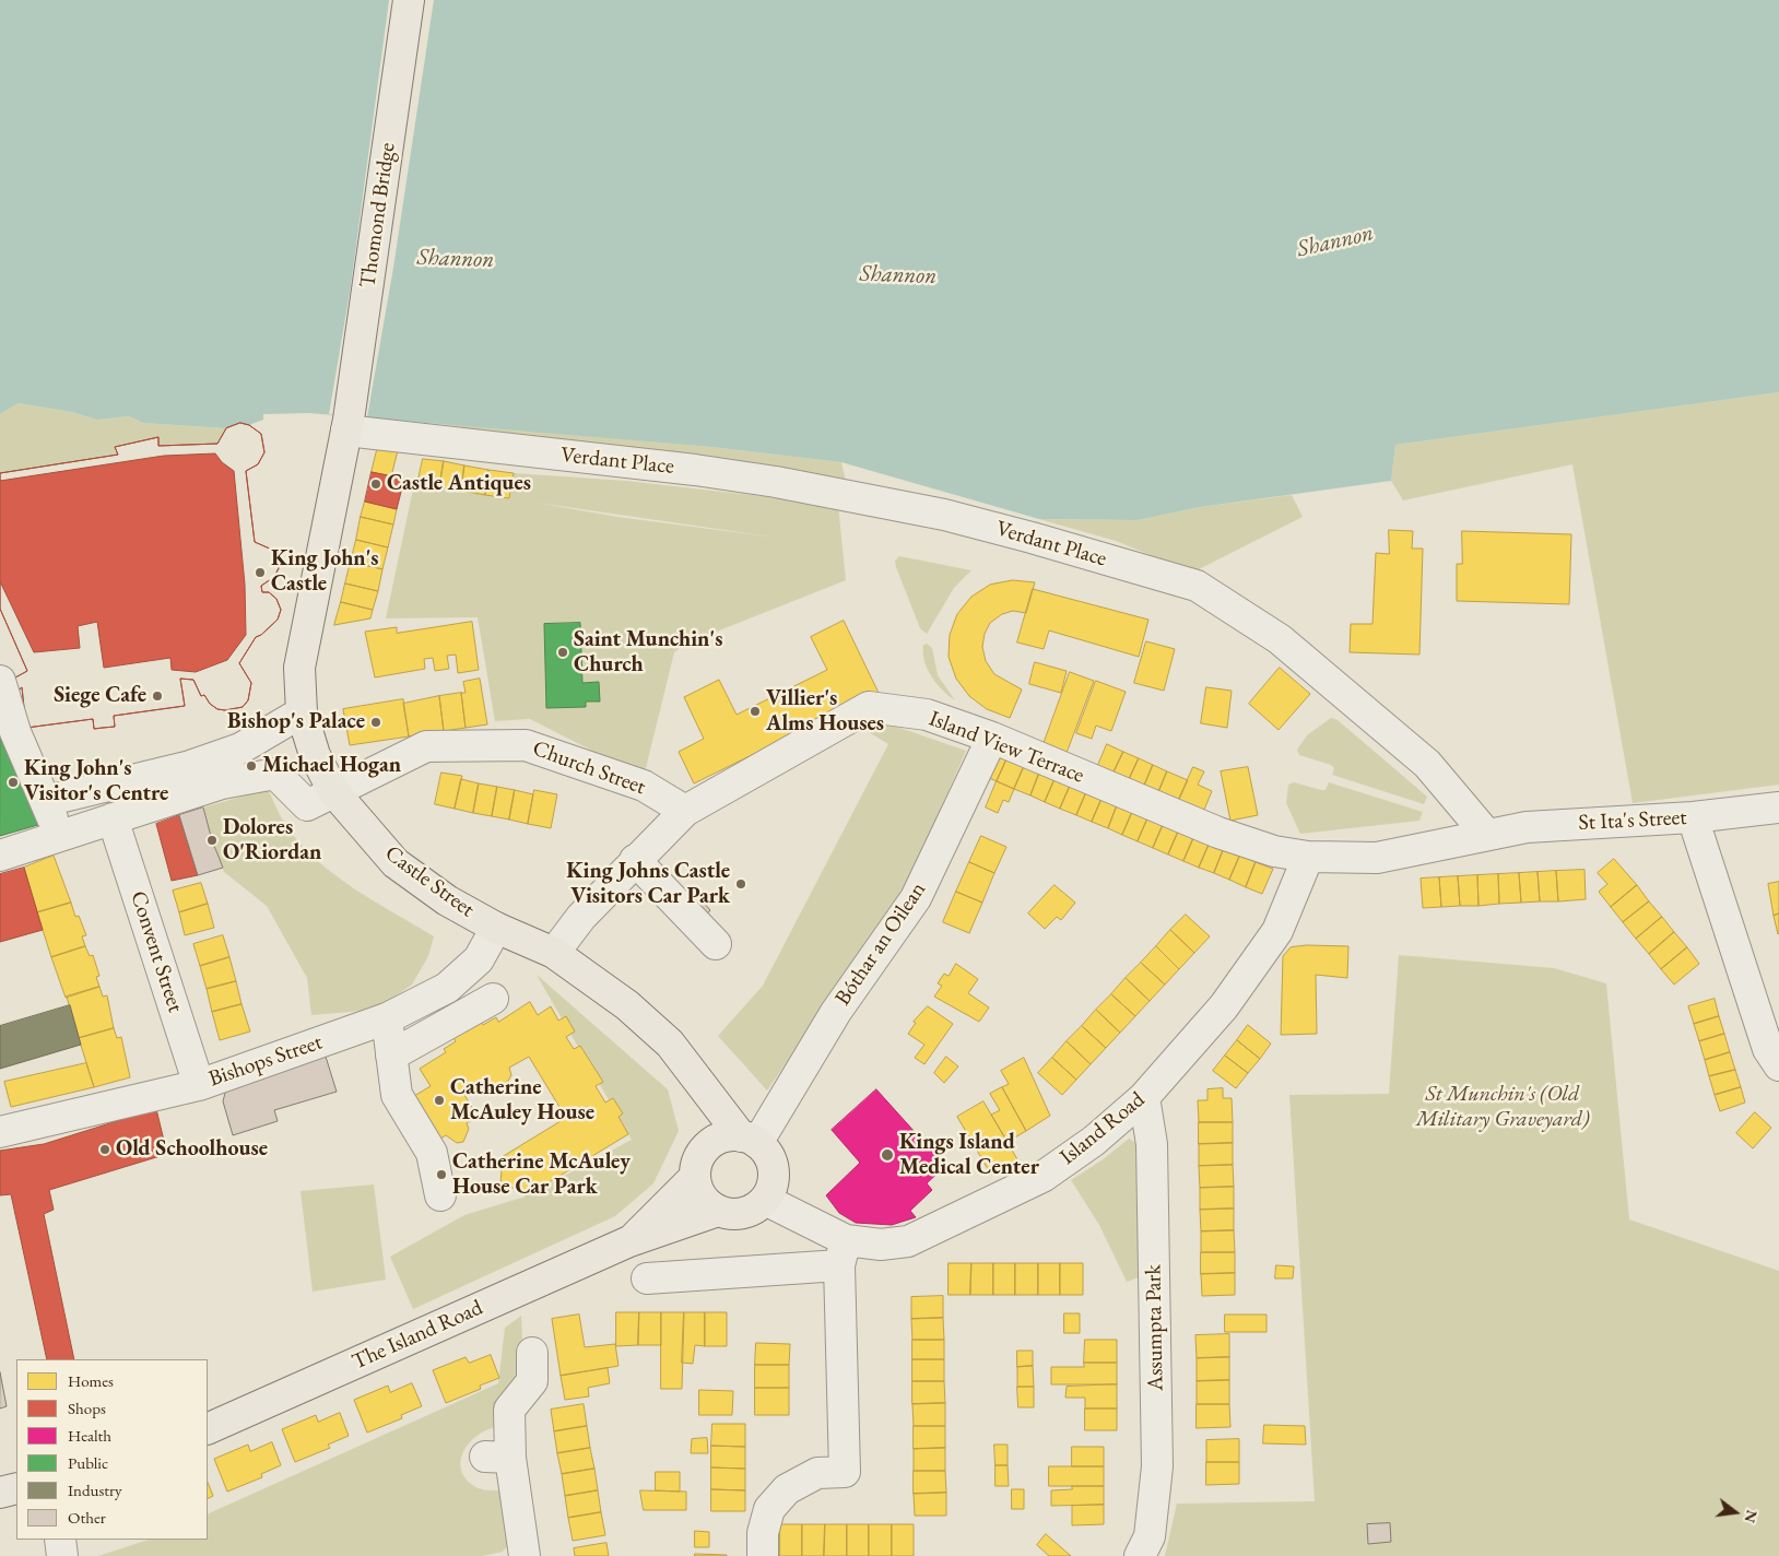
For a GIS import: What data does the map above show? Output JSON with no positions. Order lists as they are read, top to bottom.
{
  "streets": {
    "main road": ["Thomond Bridge", "Castle Street", "The Island Road"],
    "street": [
      "Verdant Place",
      "Island View Terrace",
      "Church Street",
      "St Ita's Street",
      "Bóthar an Oilean",
      "Convent Street",
      "Bishops Street",
      "Island Road",
      "Assumpta Park"
    ]
  },
  "crossings": [
    ["Thomond Bridge", "Verdant Place"],
    ["Thomond Bridge", "Castle Street"],
    ["Verdant Place", "St Ita's Street"],
    ["Verdant Place", "Castle Street"],
    ["Island View Terrace", "Church Street"],
    ["Island View Terrace", "Castle Street"],
    ["Island View Terrace", "Bóthar an Oilean"],
    ["Island View Terrace", "Island Road"],
    ["Church Street", "Castle Street"],
    ["Church Street", "Convent Street"],
    ["Castle Street", "Bóthar an Oilean"],
    ["Castle Street", "Bishops Street"],
    ["Castle Street", "Island Road"],
    ["Castle Street", "The Island Road"],
    ["Bóthar an Oilean", "Island Road"],
    ["Bóthar an Oilean", "The Island Road"],
    ["Convent Street", "Bishops Street"],
    ["Island Road", "Assumpta Park"],
    ["Island Road", "The Island Road"]
  ],
  "water": ["Shannon"],
  "parks": ["St Munchin's (Old Military Graveyard)"],
  "places": [
    "Castle Antiques",
    "King John's Castle",
    "Saint Munchin's Church",
    "Siege Cafe",
    "Villier's Alms Houses",
    "Bishop's Palace",
    "Michael Hogan",
    "King John's Visitor's Centre",
    "Dolores O'Riordan",
    "King Johns Castle Visitors Car Park",
    "Catherine McAuley House",
    "Old Schoolhouse",
    "Kings Island Medical Center",
    "Catherine McAuley House Car Park"
  ],
  "legend": [
    "Homes",
    "Shops",
    "Health",
    "Public",
    "Industry",
    "Other"
  ],
  "north": "right"
}
